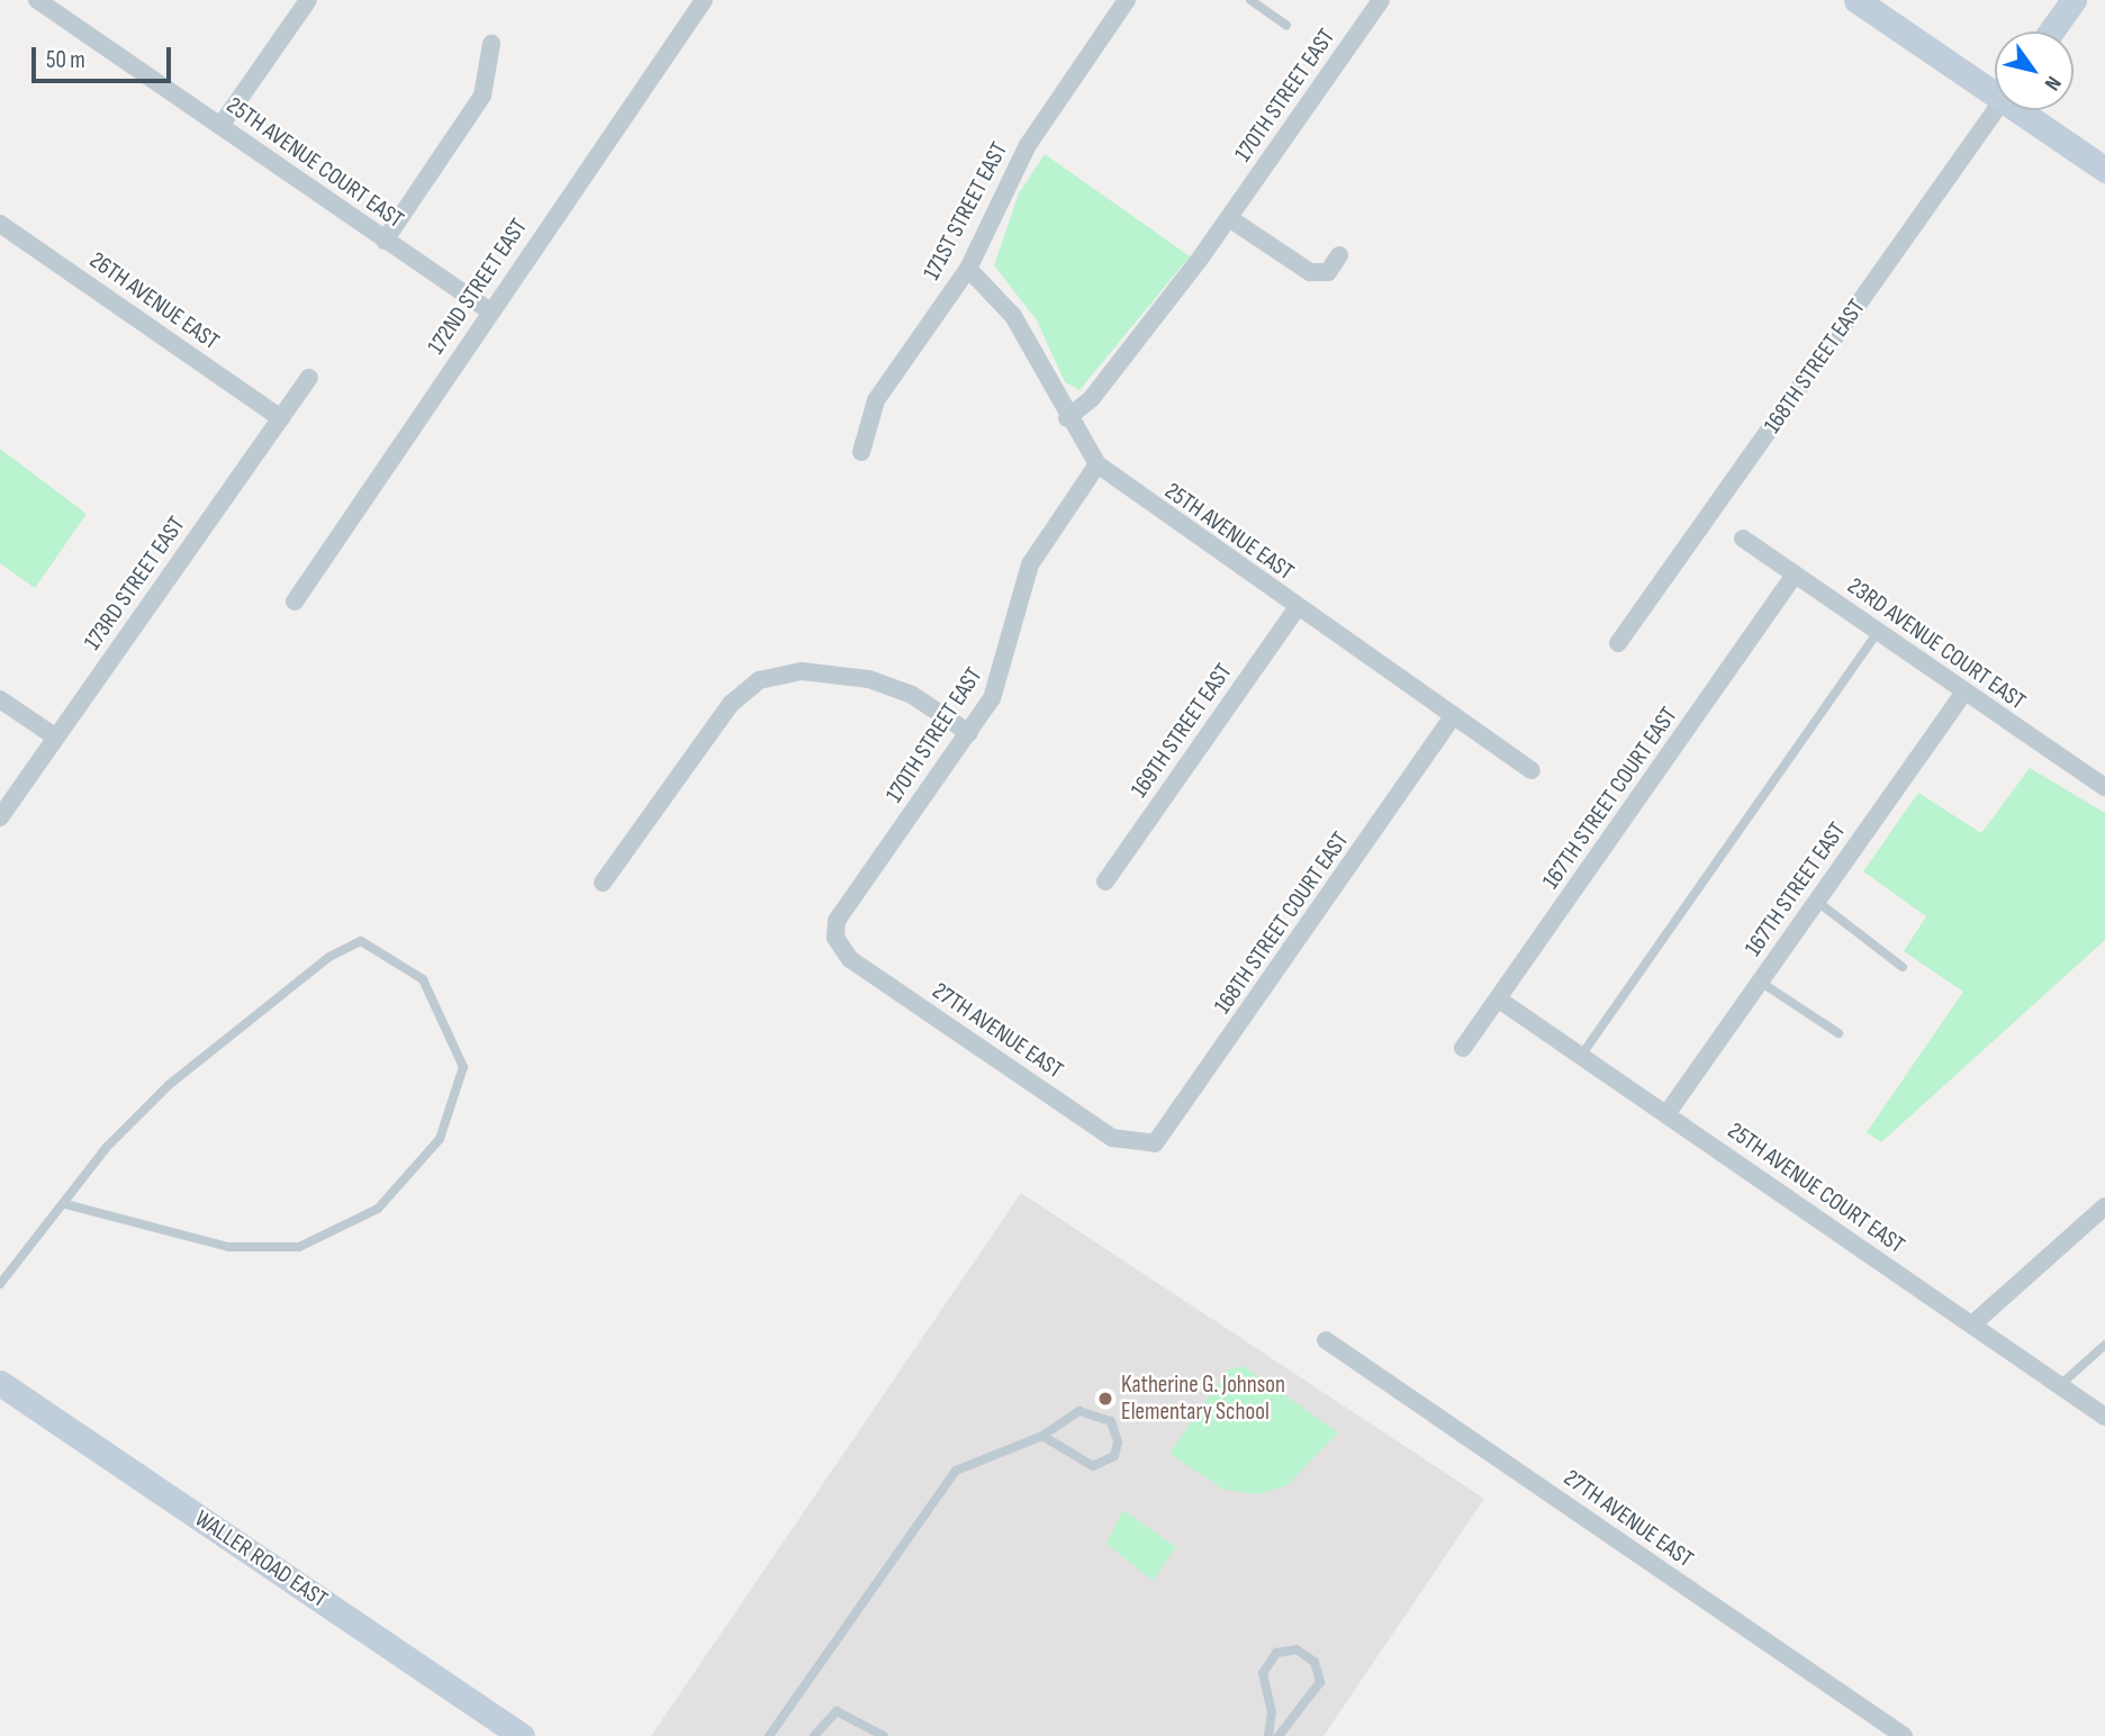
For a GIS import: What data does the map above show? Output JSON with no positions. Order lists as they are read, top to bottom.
{
  "streets": {
    "street": [
      "170TH STREET EAST",
      "25TH AVENUE COURT EAST",
      "171ST STREET EAST",
      "172ND STREET EAST",
      "26TH AVENUE EAST",
      "168TH STREET EAST",
      "25TH AVENUE EAST",
      "173RD STREET EAST",
      "23RD AVENUE COURT EAST",
      "169TH STREET EAST",
      "167TH STREET COURT EAST",
      "167TH STREET EAST",
      "168TH STREET COURT EAST",
      "27TH AVENUE EAST",
      "WALLER ROAD EAST"
    ]
  },
  "crossings": [
    ["170TH STREET EAST", "25TH AVENUE EAST"],
    ["170TH STREET EAST", "27TH AVENUE EAST"],
    ["25TH AVENUE COURT EAST", "172ND STREET EAST"],
    ["25TH AVENUE COURT EAST", "167TH STREET COURT EAST"],
    ["25TH AVENUE COURT EAST", "167TH STREET EAST"],
    ["171ST STREET EAST", "25TH AVENUE EAST"],
    ["26TH AVENUE EAST", "173RD STREET EAST"],
    ["25TH AVENUE EAST", "169TH STREET EAST"],
    ["25TH AVENUE EAST", "168TH STREET COURT EAST"],
    ["23RD AVENUE COURT EAST", "167TH STREET COURT EAST"],
    ["23RD AVENUE COURT EAST", "167TH STREET EAST"],
    ["168TH STREET COURT EAST", "27TH AVENUE EAST"]
  ],
  "places": ["Katherine G. Johnson Elementary School"],
  "scale_bar": "50 m",
  "north": "bottom right"
}
